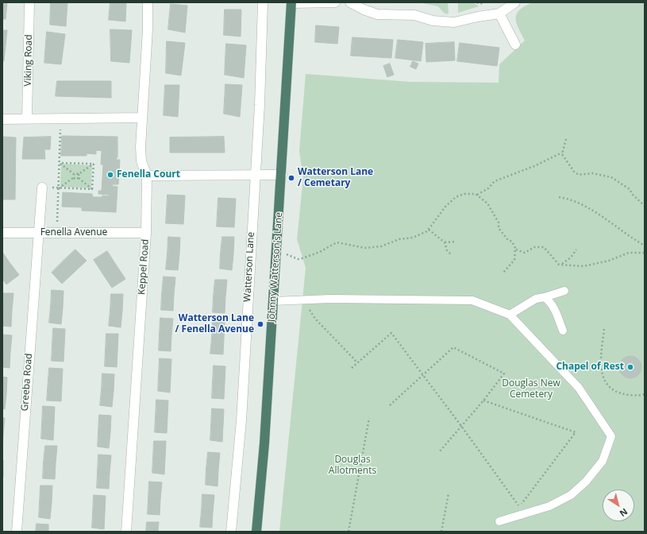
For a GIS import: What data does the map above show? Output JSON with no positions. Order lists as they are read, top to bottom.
{
  "streets": {
    "highway": ["Johnny Watterson's Lane"],
    "street": [
      "Viking Road",
      "Fenella Avenue",
      "Keppel Road",
      "Watterson Lane",
      "Greeba Road"
    ]
  },
  "crossings": [
    ["Fenella Avenue", "Keppel Road"],
    ["Fenella Avenue", "Greeba Road"]
  ],
  "parks": ["Douglas New Cemetery", "Douglas Allotments"],
  "places": [
    "Fenella Court",
    "Watterson Lane / Cemetary",
    "Watterson Lane / Fenella Avenue",
    "Chapel of Rest"
  ],
  "north": "bottom right"
}
